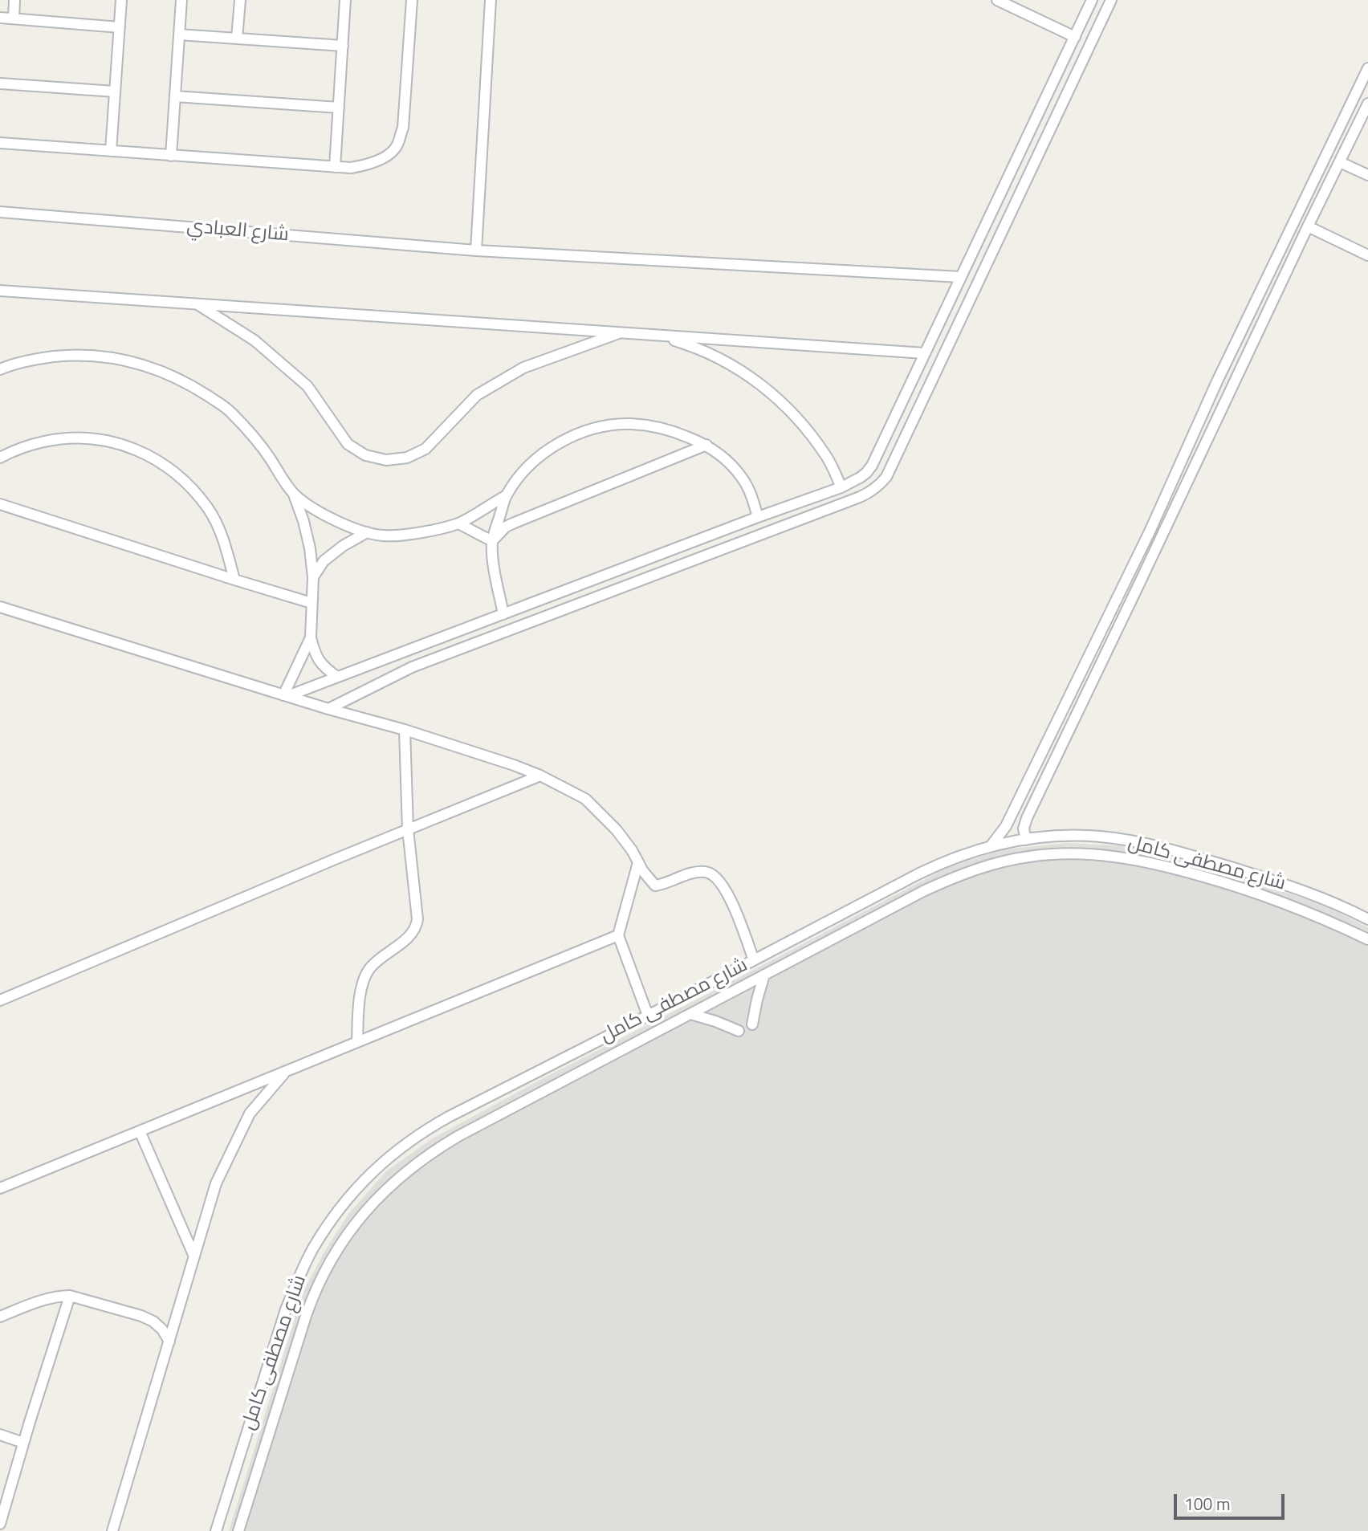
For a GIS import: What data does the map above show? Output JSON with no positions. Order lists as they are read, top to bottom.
{
  "streets": {
    "street": ["شارع العبادي", "شارع مصطفى كامل"]
  },
  "scale_bar": "100 m"
}
